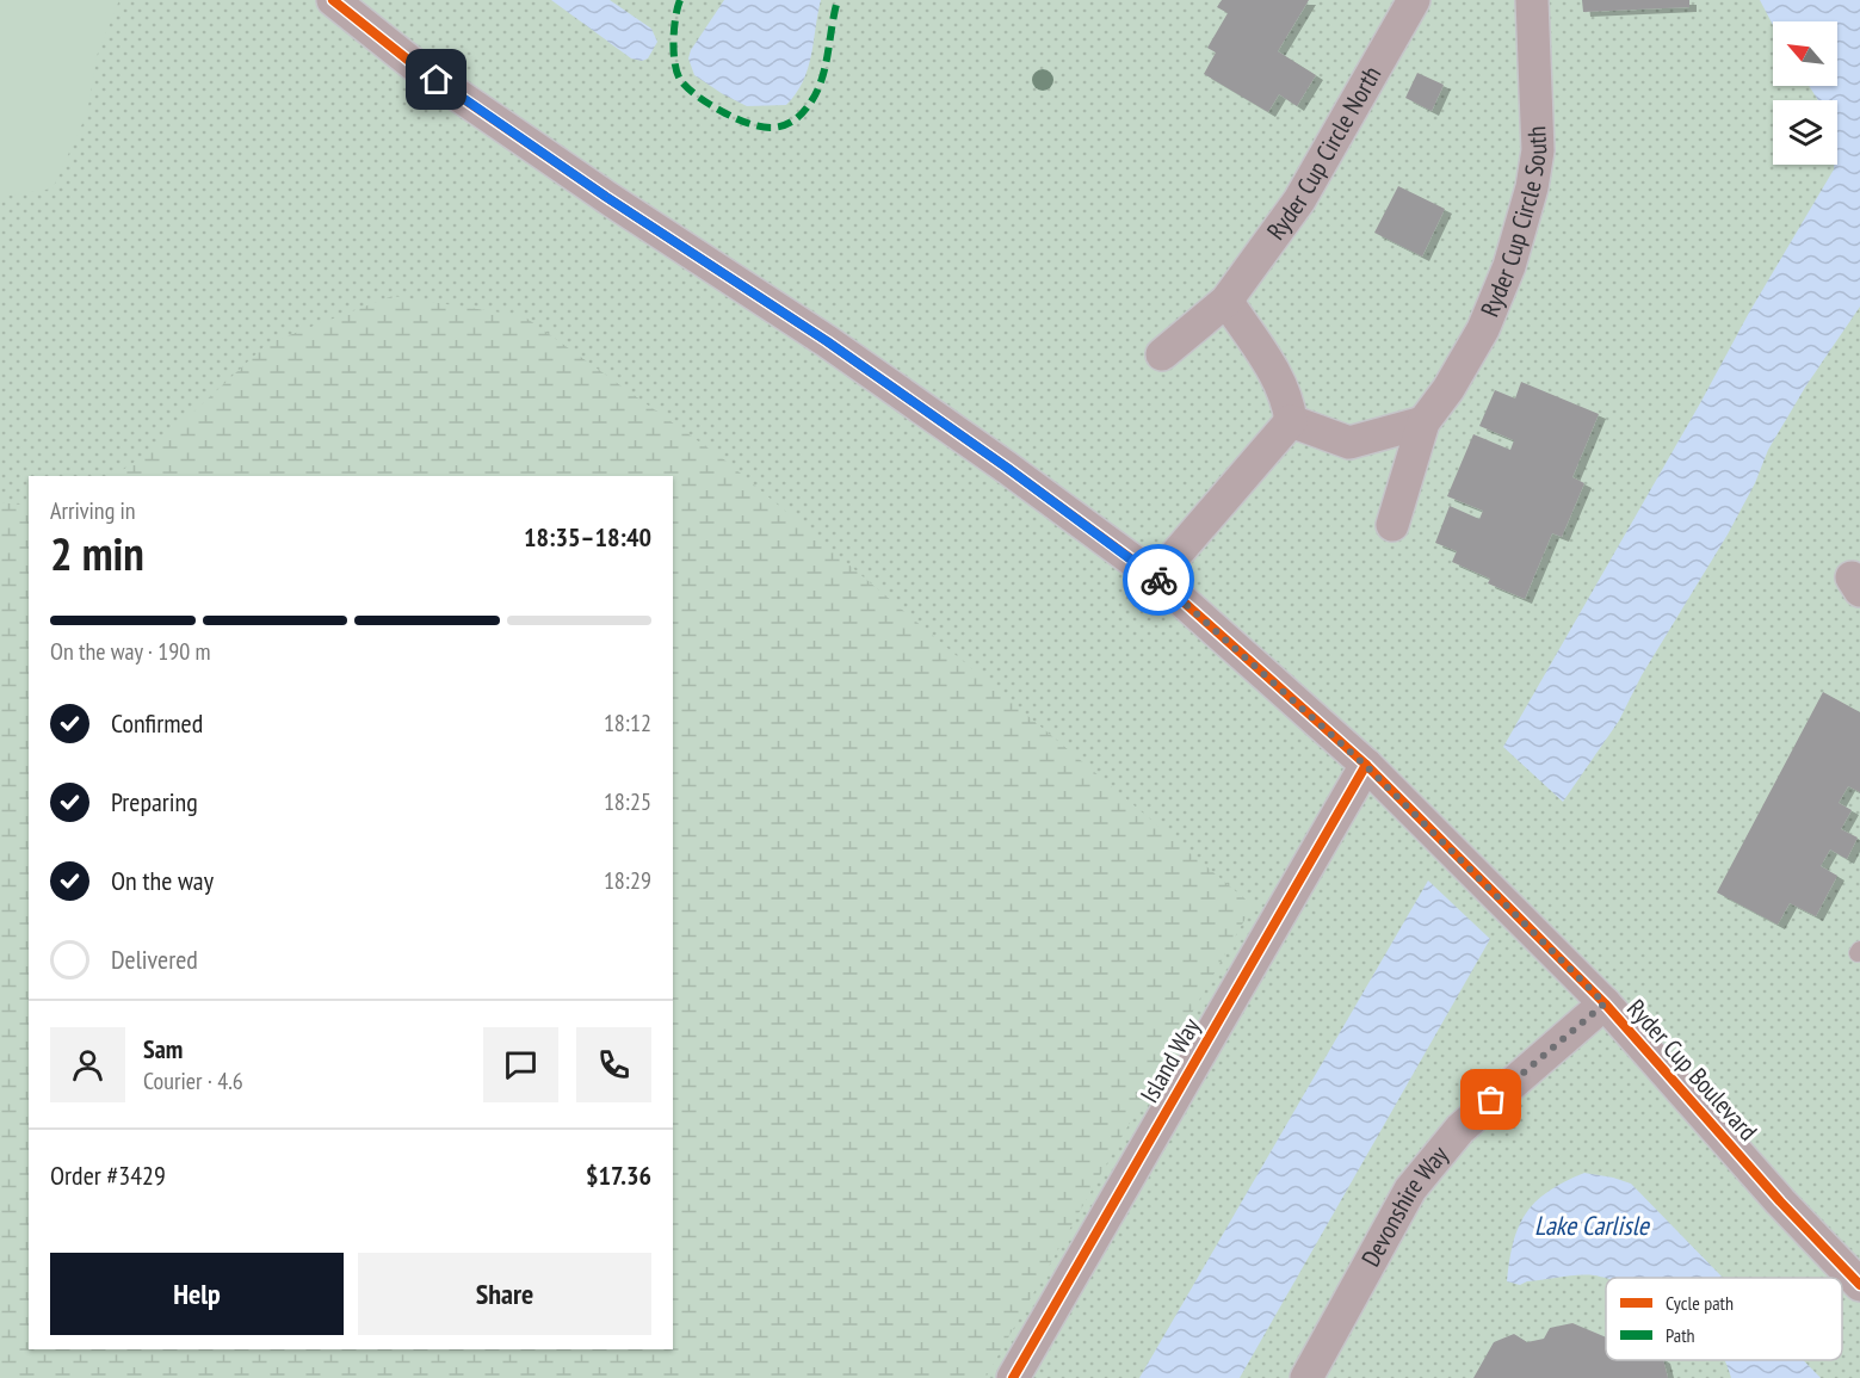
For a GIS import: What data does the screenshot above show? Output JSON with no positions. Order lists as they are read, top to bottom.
{
  "streets": {
    "street": [
      "Ryder Cup Circle North",
      "Ryder Cup Circle South",
      "Island Way",
      "Ryder Cup Boulevard",
      "Devonshire Way"
    ]
  },
  "crossings": [
    ["Island Way", "Ryder Cup Boulevard"],
    ["Ryder Cup Boulevard", "Devonshire Way"]
  ],
  "water": ["Lake Carlisle"],
  "legend": ["Cycle path", "Path"],
  "north": "top left",
  "page": {
    "heading": ["2 min", "Arriving in", "18:35–18:40"],
    "panel": [
      "Sam",
      "Courier · 4.6",
      "Order #3429",
      "$17.36"
    ],
    "bar": "On the way · 190 m",
    "list": [
      ["Confirmed", "18:12"],
      ["Preparing", "18:25"],
      ["On the way", "18:29"],
      "Delivered"
    ],
    "buttons": ["Help", "Share"]
  }
}
